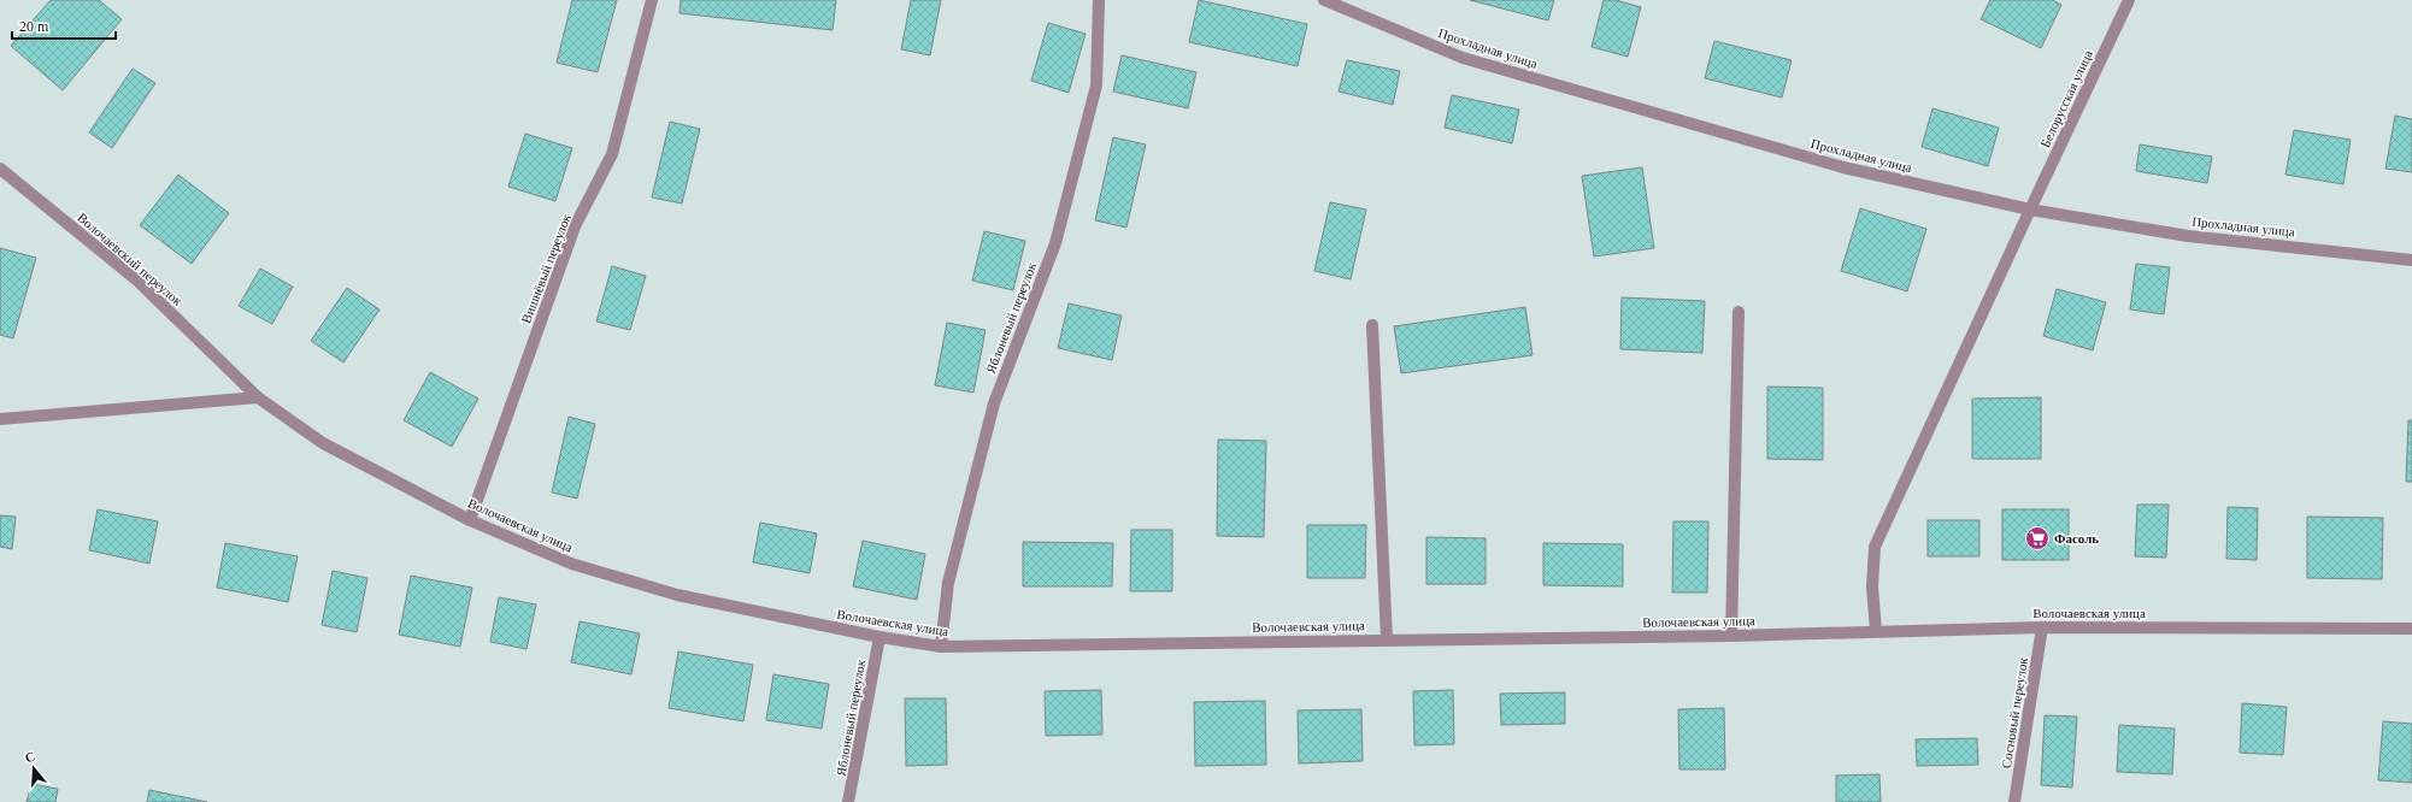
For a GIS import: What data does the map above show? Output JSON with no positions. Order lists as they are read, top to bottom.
{
  "streets": {
    "street": [
      "Прохладная улица",
      "Белорусская улица",
      "Волочаевский переулок",
      "Вишнёвый переулок",
      "Яблоневый переулок",
      "Волочаевская улица",
      "Сосновый переулок"
    ]
  },
  "crossings": [
    ["Прохладная улица", "Белорусская улица"],
    ["Белорусская улица", "Волочаевская улица"],
    ["Волочаевский переулок", "Волочаевская улица"],
    ["Вишнёвый переулок", "Волочаевская улица"],
    ["Яблоневый переулок", "Волочаевская улица"],
    ["Волочаевская улица", "Сосновый переулок"]
  ],
  "places": {
    "supermarket": ["Фасоль"]
  },
  "scale_bar": "20 m",
  "north": "top"
}
